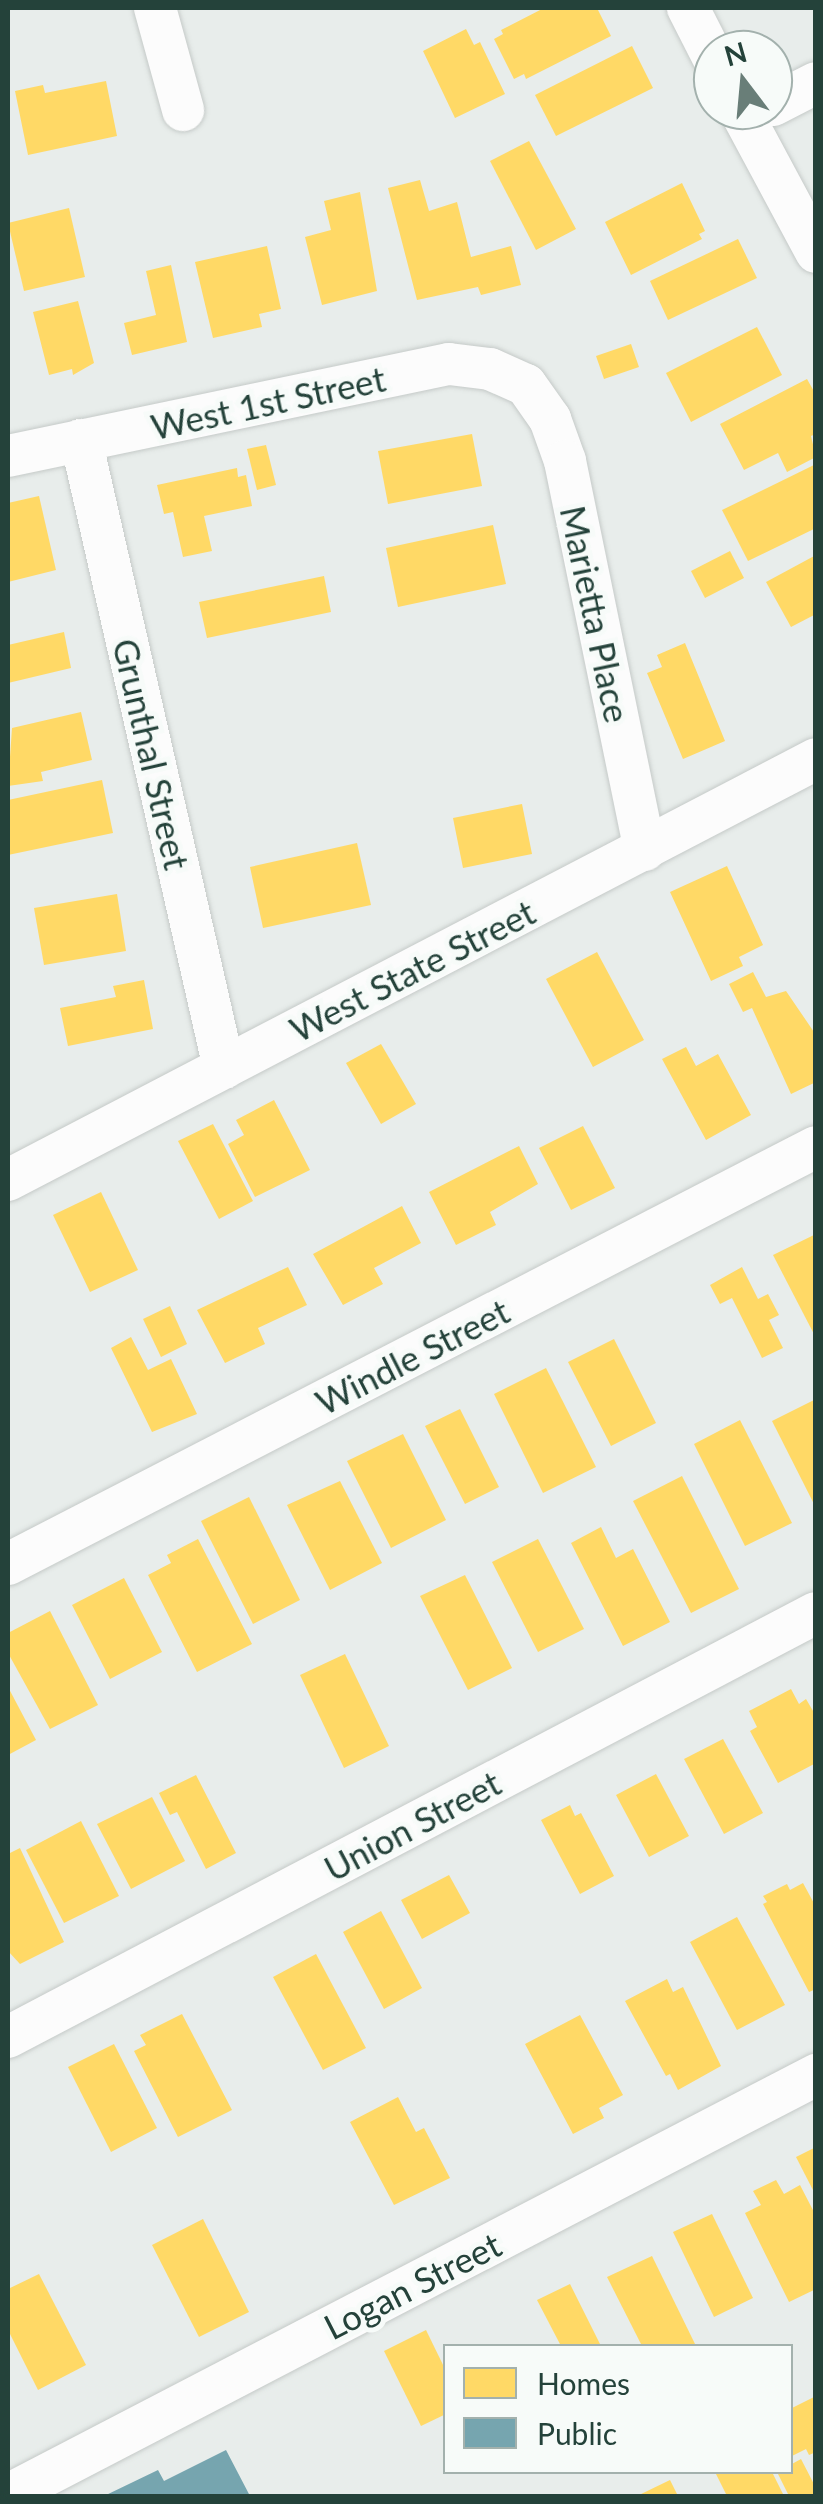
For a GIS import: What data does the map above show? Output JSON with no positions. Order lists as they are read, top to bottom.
{
  "streets": {
    "street": [
      "West 1st Street",
      "Marietta Place",
      "Grunthal Street",
      "West State Street",
      "Windle Street",
      "Union Street",
      "Logan Street"
    ]
  },
  "crossings": [
    ["West 1st Street", "Marietta Place"],
    ["West 1st Street", "Grunthal Street"],
    ["Marietta Place", "West State Street"],
    ["Grunthal Street", "West State Street"]
  ],
  "legend": ["Homes", "Public"],
  "north": "top"
}
